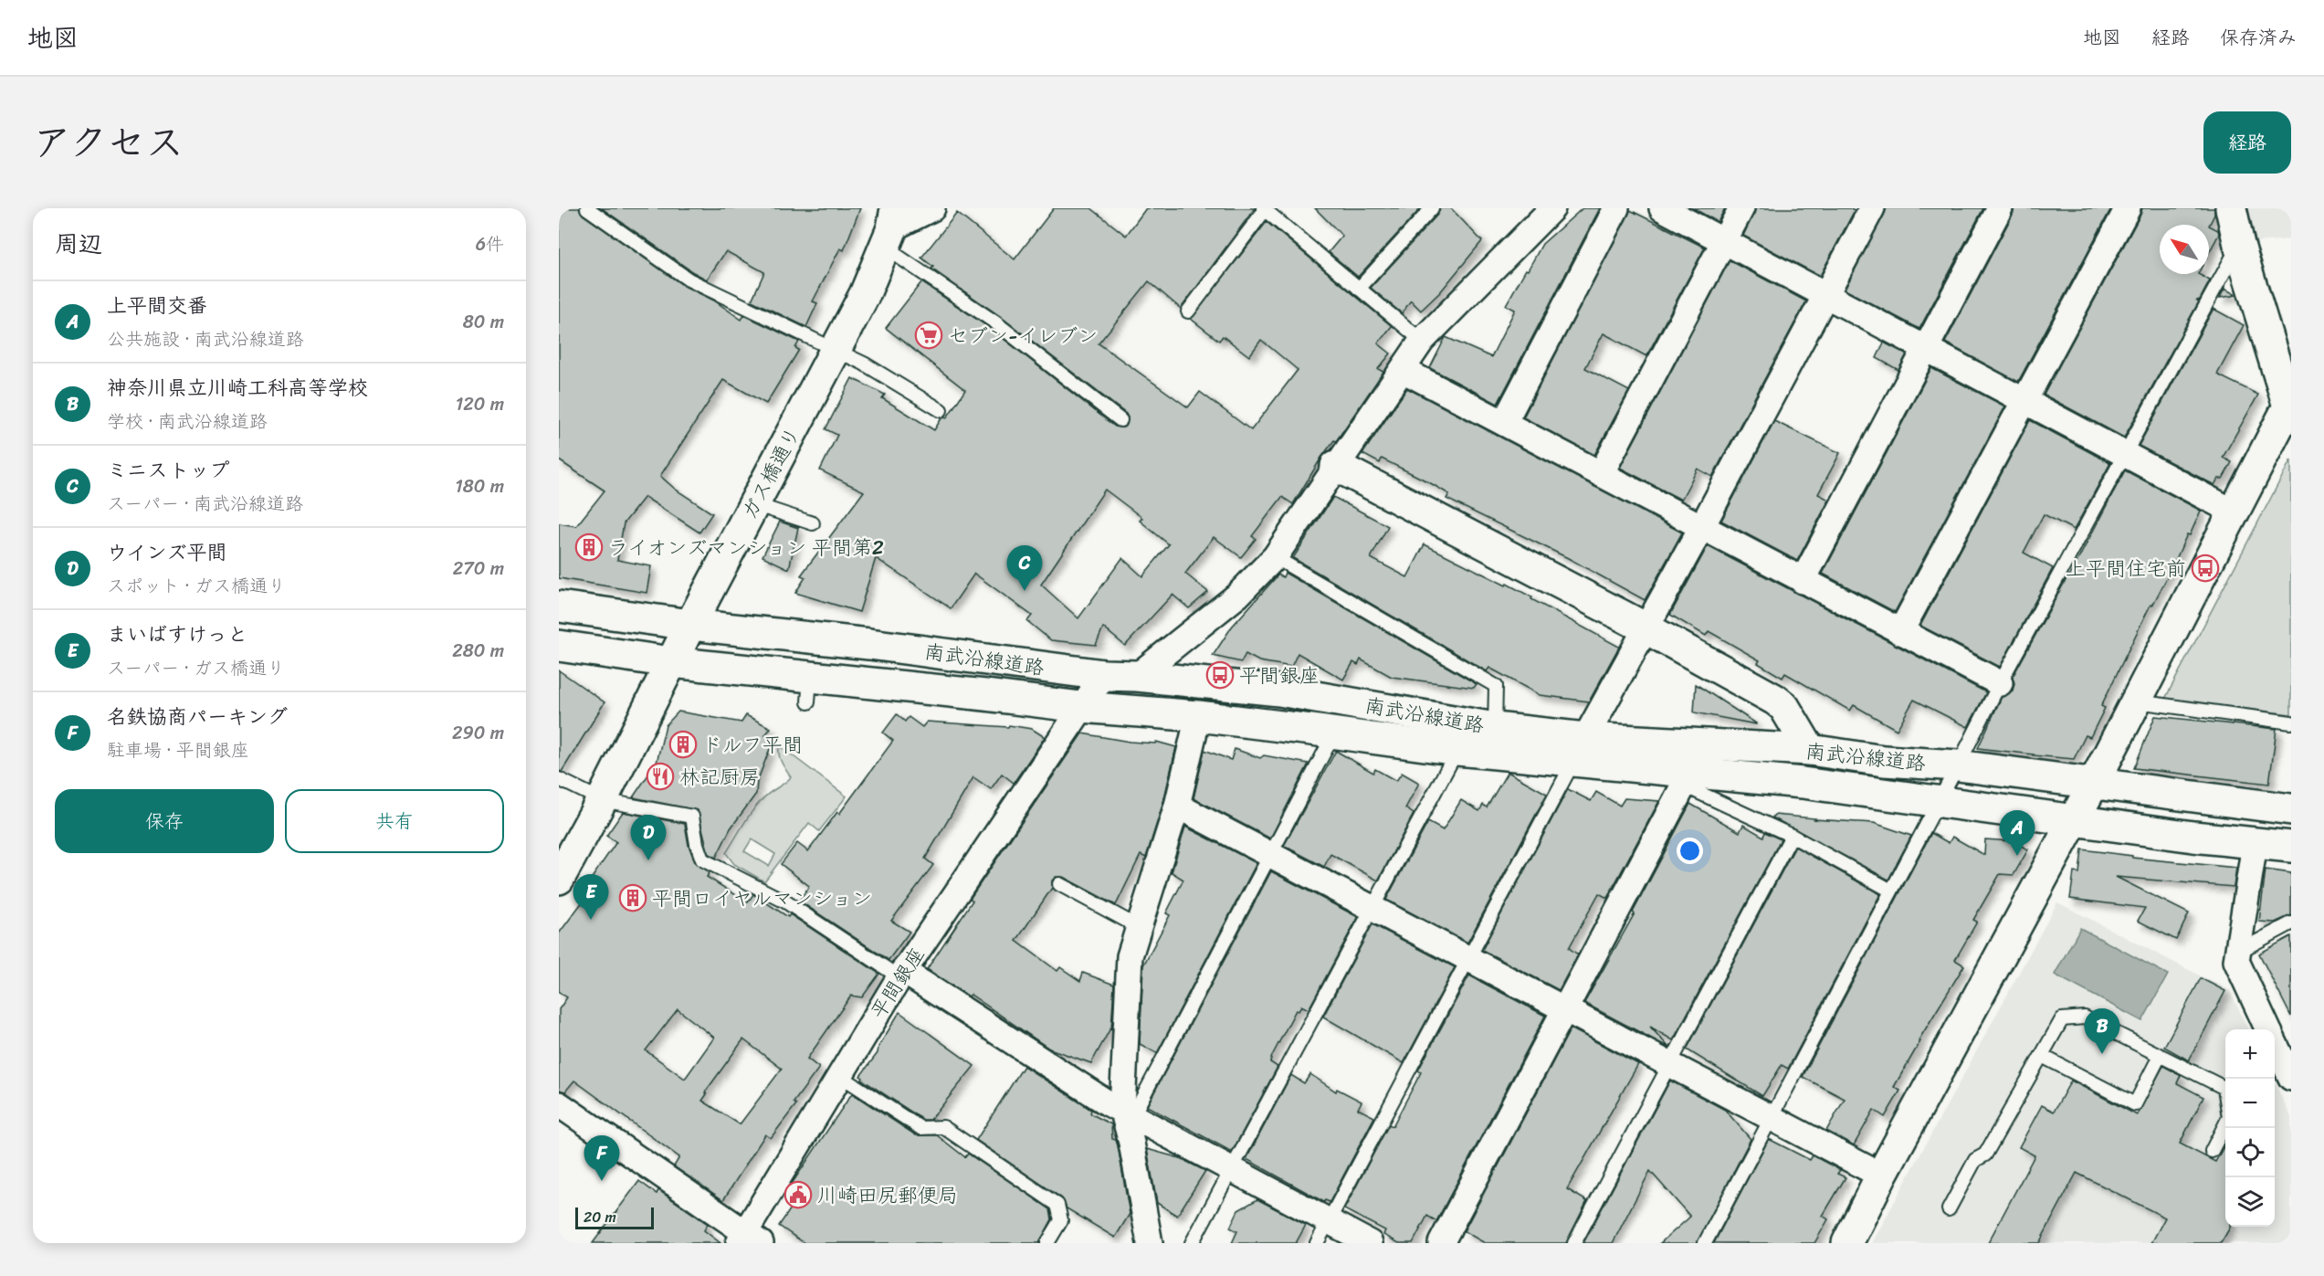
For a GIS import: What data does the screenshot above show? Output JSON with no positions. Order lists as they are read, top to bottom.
{
  "streets": {
    "street": ["ガス橋通り", "南武沿線道路", "平間銀座"]
  },
  "crossings": [
    ["ガス橋通り", "南武沿線道路"],
    ["南武沿線道路", "平間銀座"]
  ],
  "places": {
    "supermarket": ["セブン-イレブン"],
    "building": ["ライオンズマンション 平間第2", "ドルフ平間", "平間ロイヤルマンション"],
    "bus stop": ["上平間住宅前", "平間銀座"],
    "restaurant": ["林記厨房"],
    "public building": ["川崎田尻郵便局"]
  },
  "scale_bar": "20 m",
  "north": "top left",
  "page": {
    "header": "地図",
    "nav": ["地図", "経路", "保存済み"],
    "title": "アクセス",
    "buttons": [
      "経路",
      ["保存", "共有"]
    ],
    "heading": ["周辺", "6件"],
    "list": [
      {
        "mark": "A",
        "name": "上平間交番",
        "note": "公共施設 · 南武沿線道路",
        "value": "80 m"
      },
      {
        "mark": "B",
        "name": "神奈川県立川崎工科高等学校",
        "note": "学校 · 南武沿線道路",
        "value": "120 m"
      },
      {
        "mark": "C",
        "name": "ミニストップ",
        "note": "スーパー · 南武沿線道路",
        "value": "180 m"
      },
      {
        "mark": "D",
        "name": "ウインズ平間",
        "note": "スポット · ガス橋通り",
        "value": "270 m"
      },
      {
        "mark": "E",
        "name": "まいばすけっと",
        "note": "スーパー · ガス橋通り",
        "value": "280 m"
      },
      {
        "mark": "F",
        "name": "名鉄協商パーキング",
        "note": "駐車場 · 平間銀座",
        "value": "290 m"
      }
    ],
    "pins": [
      "C",
      "A",
      "D",
      "E",
      "B",
      "F"
    ],
    "map_buttons": ["+", "−"],
    "scale": "20 m"
  }
}
